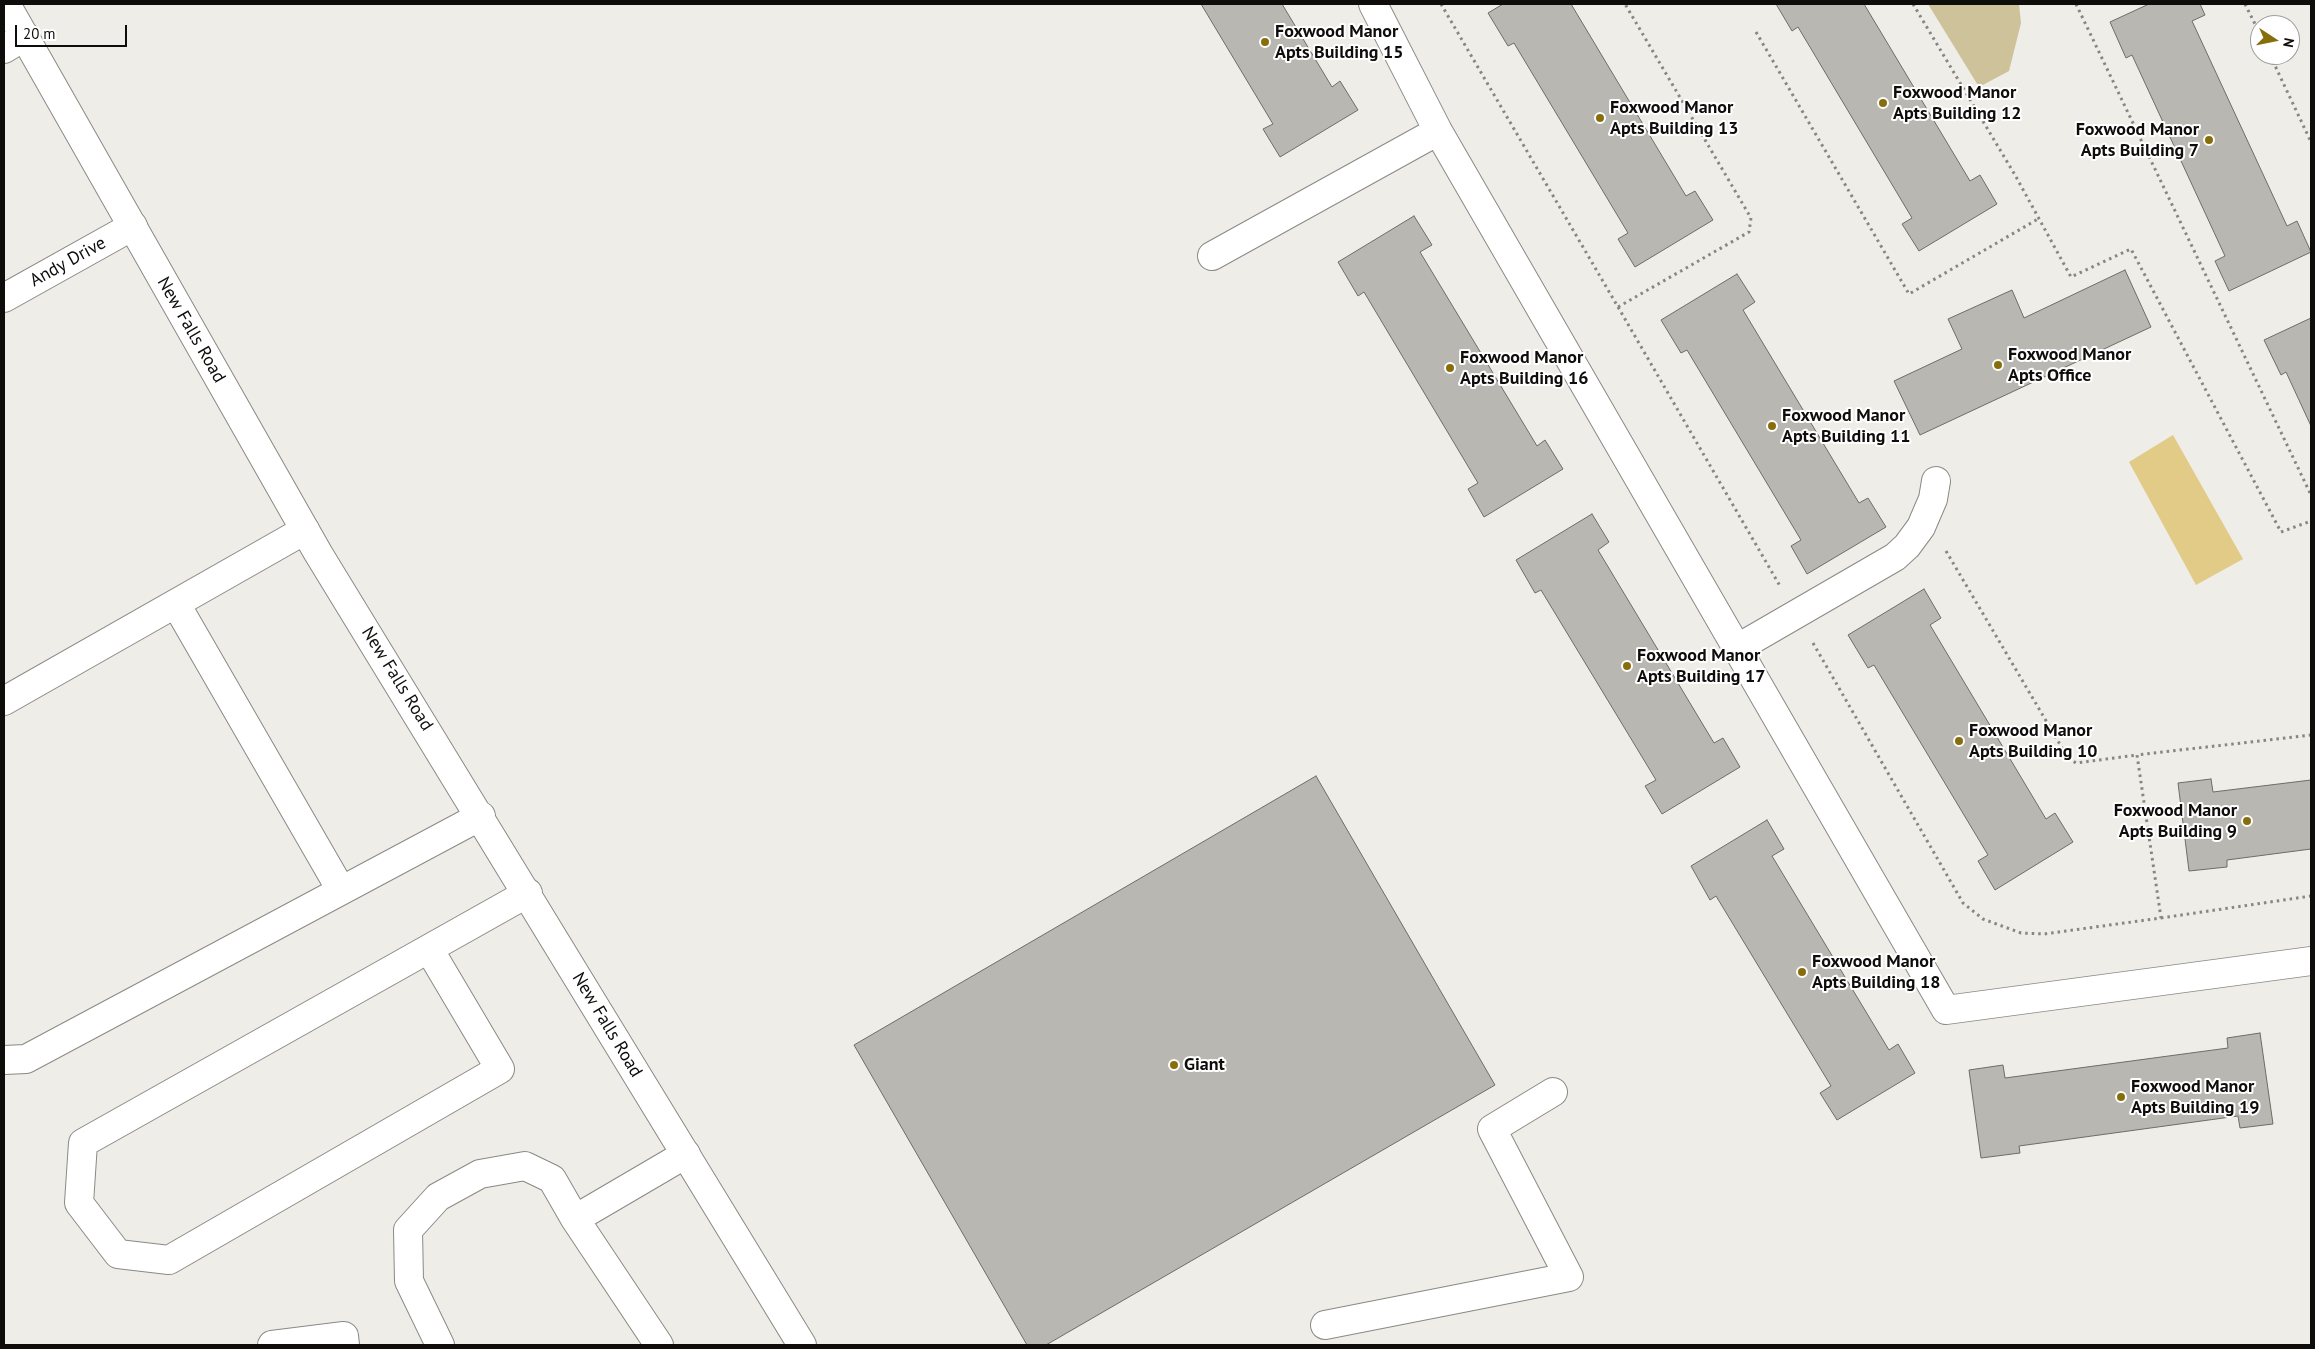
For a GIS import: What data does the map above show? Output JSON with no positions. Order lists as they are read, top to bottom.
{
  "streets": {
    "main road": ["Andy Drive", "New Falls Road"]
  },
  "crossings": [
    ["Andy Drive", "New Falls Road"]
  ],
  "places": [
    "Foxwood Manor Apts Building 15",
    "Foxwood Manor Apts Building 12",
    "Foxwood Manor Apts Building 13",
    "Foxwood Manor Apts Building 7",
    "Foxwood Manor Apts Office",
    "Foxwood Manor Apts Building 16",
    "Foxwood Manor Apts Building 11",
    "Foxwood Manor Apts Building 17",
    "Foxwood Manor Apts Building 10",
    "Foxwood Manor Apts Building 9",
    "Foxwood Manor Apts Building 18",
    "Giant",
    "Foxwood Manor Apts Building 19"
  ],
  "scale_bar": "20 m",
  "north": "right"
}
